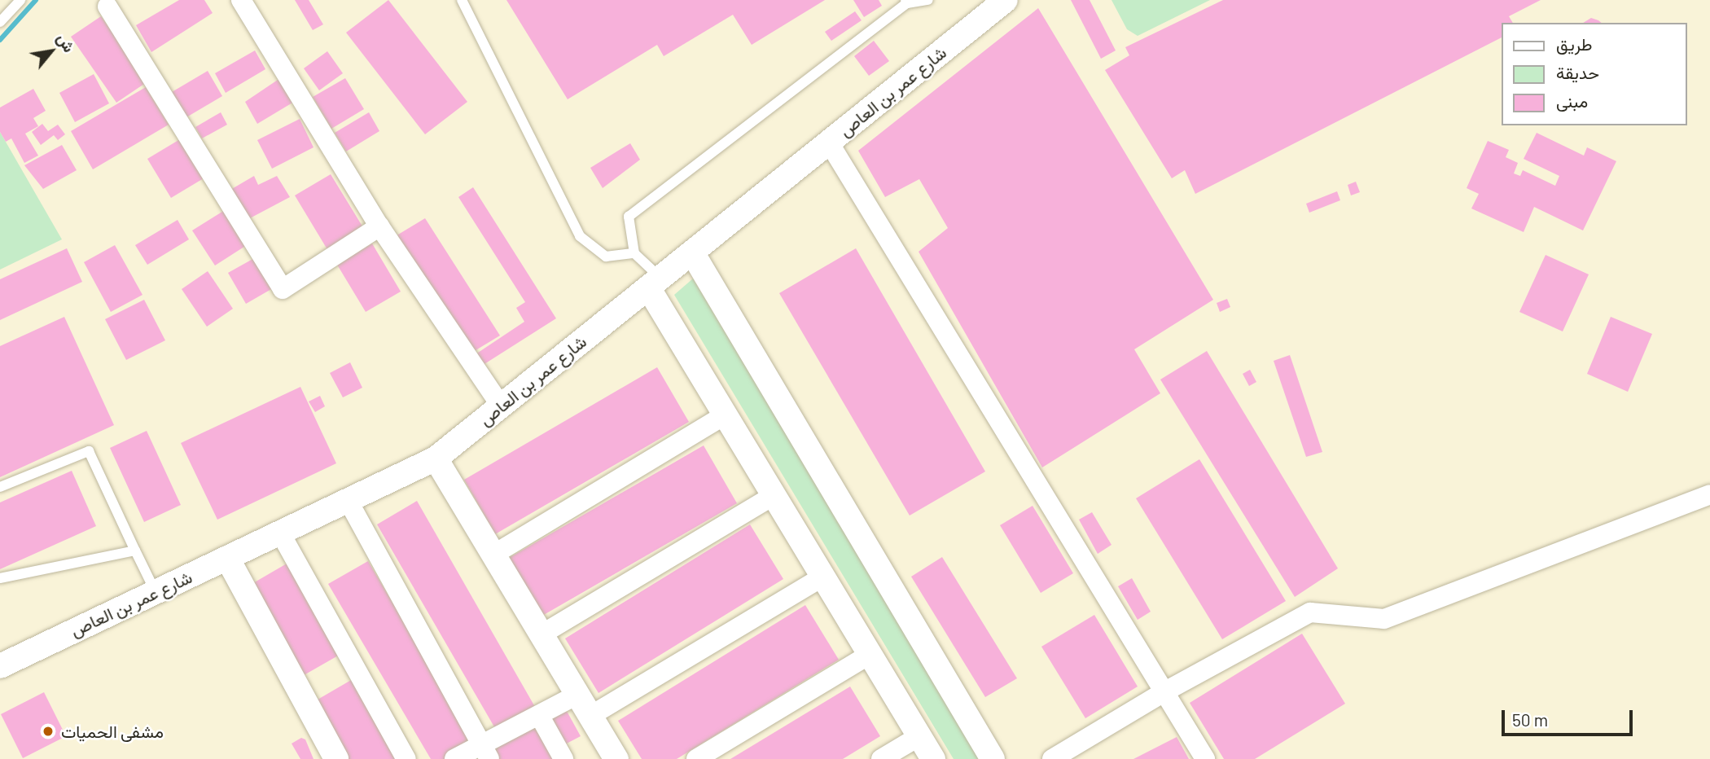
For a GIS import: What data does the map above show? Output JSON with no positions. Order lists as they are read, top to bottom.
{
  "streets": {
    "street": ["شارع عمر بن العاص"]
  },
  "places": ["مشفى الحميات"],
  "legend": ["طريق", "حديقة", "مبنى"],
  "scale_bar": "50 m",
  "north": "top right"
}
